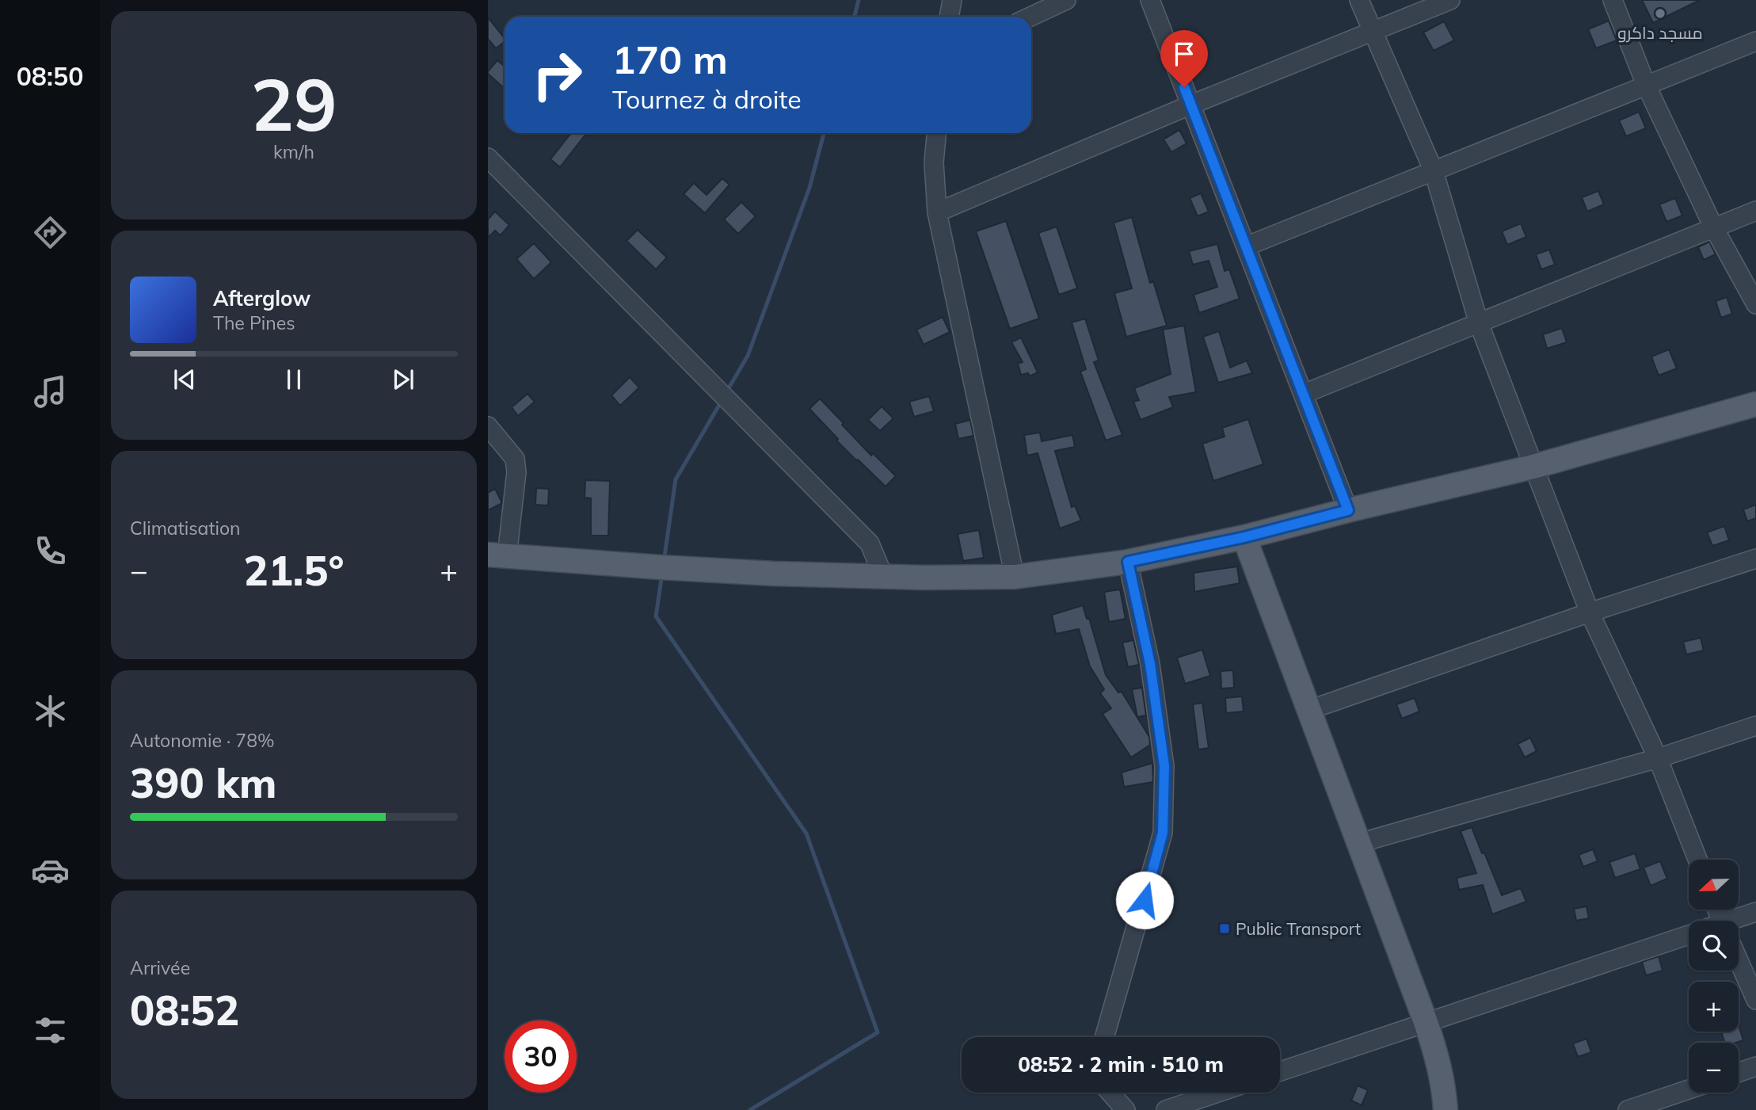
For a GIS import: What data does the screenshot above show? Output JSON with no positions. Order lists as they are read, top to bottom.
{
  "places": {
    "other": ["مسجد داكرو"],
    "transit": ["Public Transport"]
  },
  "north": "left",
  "page": {
    "tabs": "08:50",
    "tile": [
      ["29", "km/h"],
      "Climatisation",
      ["Autonomie · 78%", "390 km"],
      ["Arrivée", "08:52"]
    ],
    "turn": ["170 m", "Tournez à droite"],
    "song": ["Afterglow", "The Pines"],
    "heat": ["−", "21.5°", "+"],
    "map_buttons": ["+", "−"],
    "limit": "30",
    "trip": "08:52 · 2 min · 510 m"
  }
}
